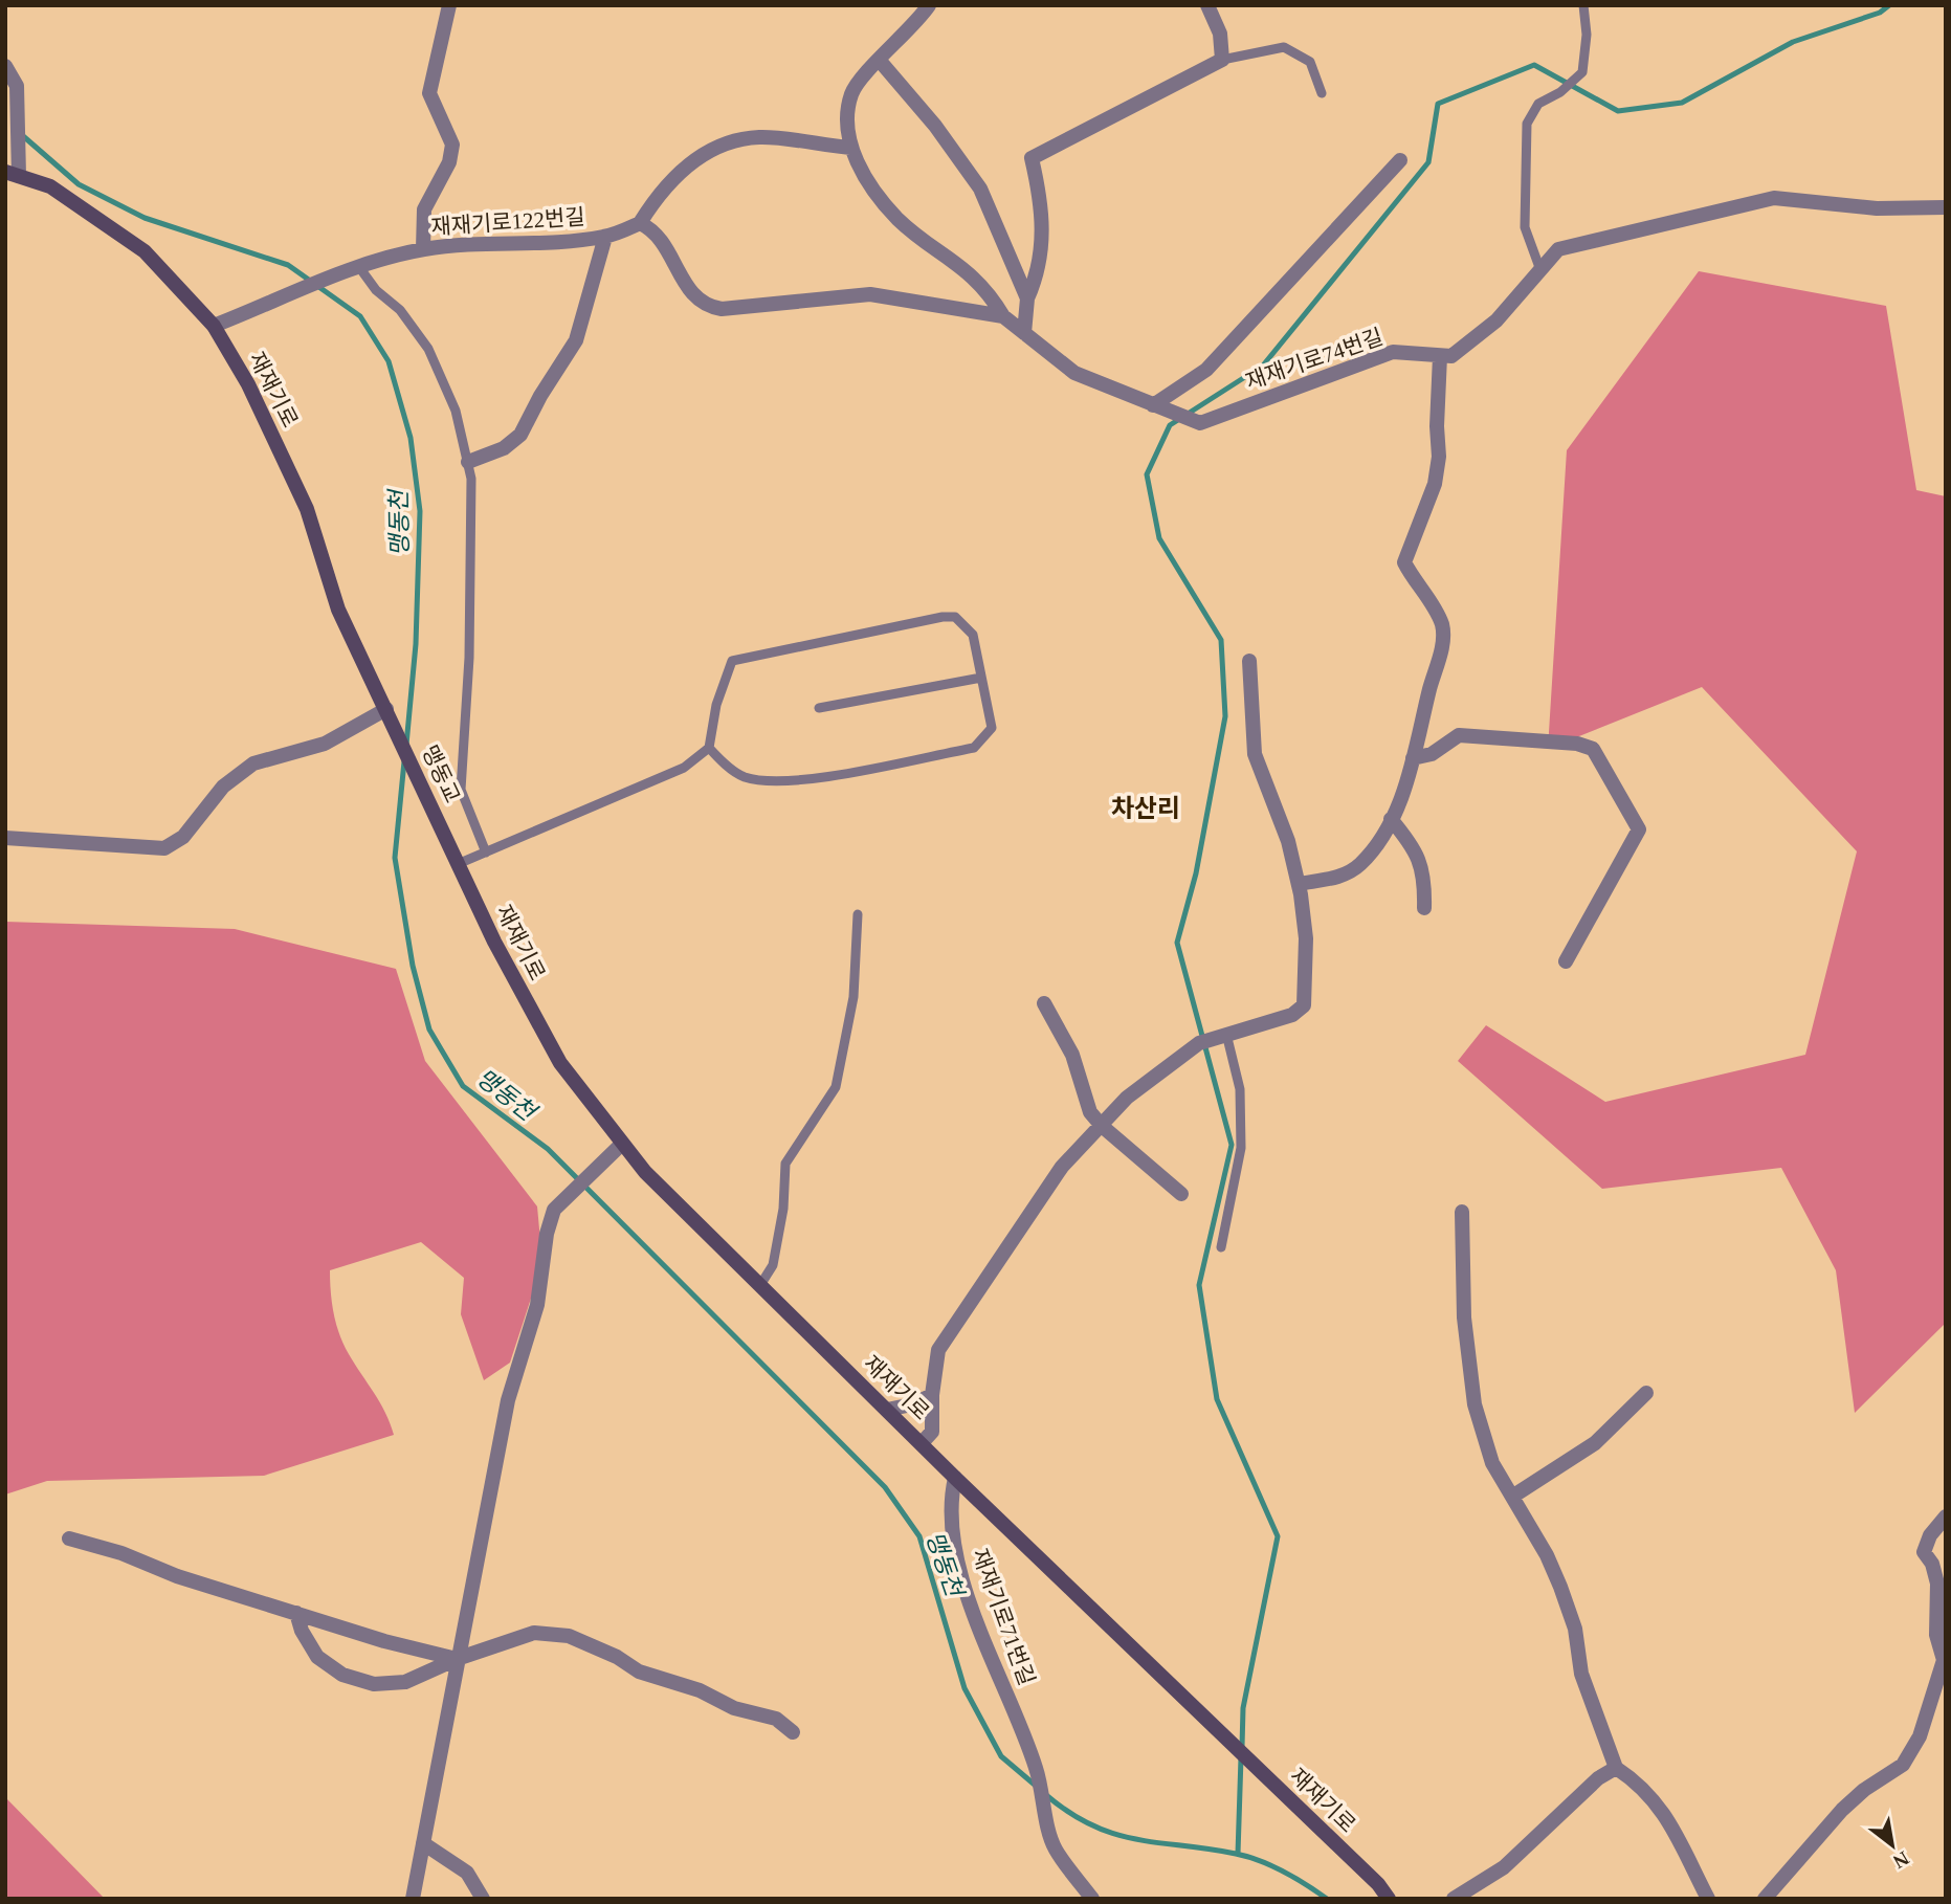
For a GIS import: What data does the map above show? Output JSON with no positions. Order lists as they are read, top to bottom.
{
  "streets": {
    "street": [
      "재재기로122번길",
      "재재기로74번길",
      "재재기로",
      "맹동교",
      "재재기로71번길"
    ]
  },
  "crossings": [
    ["재재기로122번길", "재재기로"],
    ["재재기로", "맹동교"],
    ["재재기로", "재재기로71번길"]
  ],
  "districts": ["차산리"],
  "water": ["맹동천"],
  "north": "bottom right"
}
